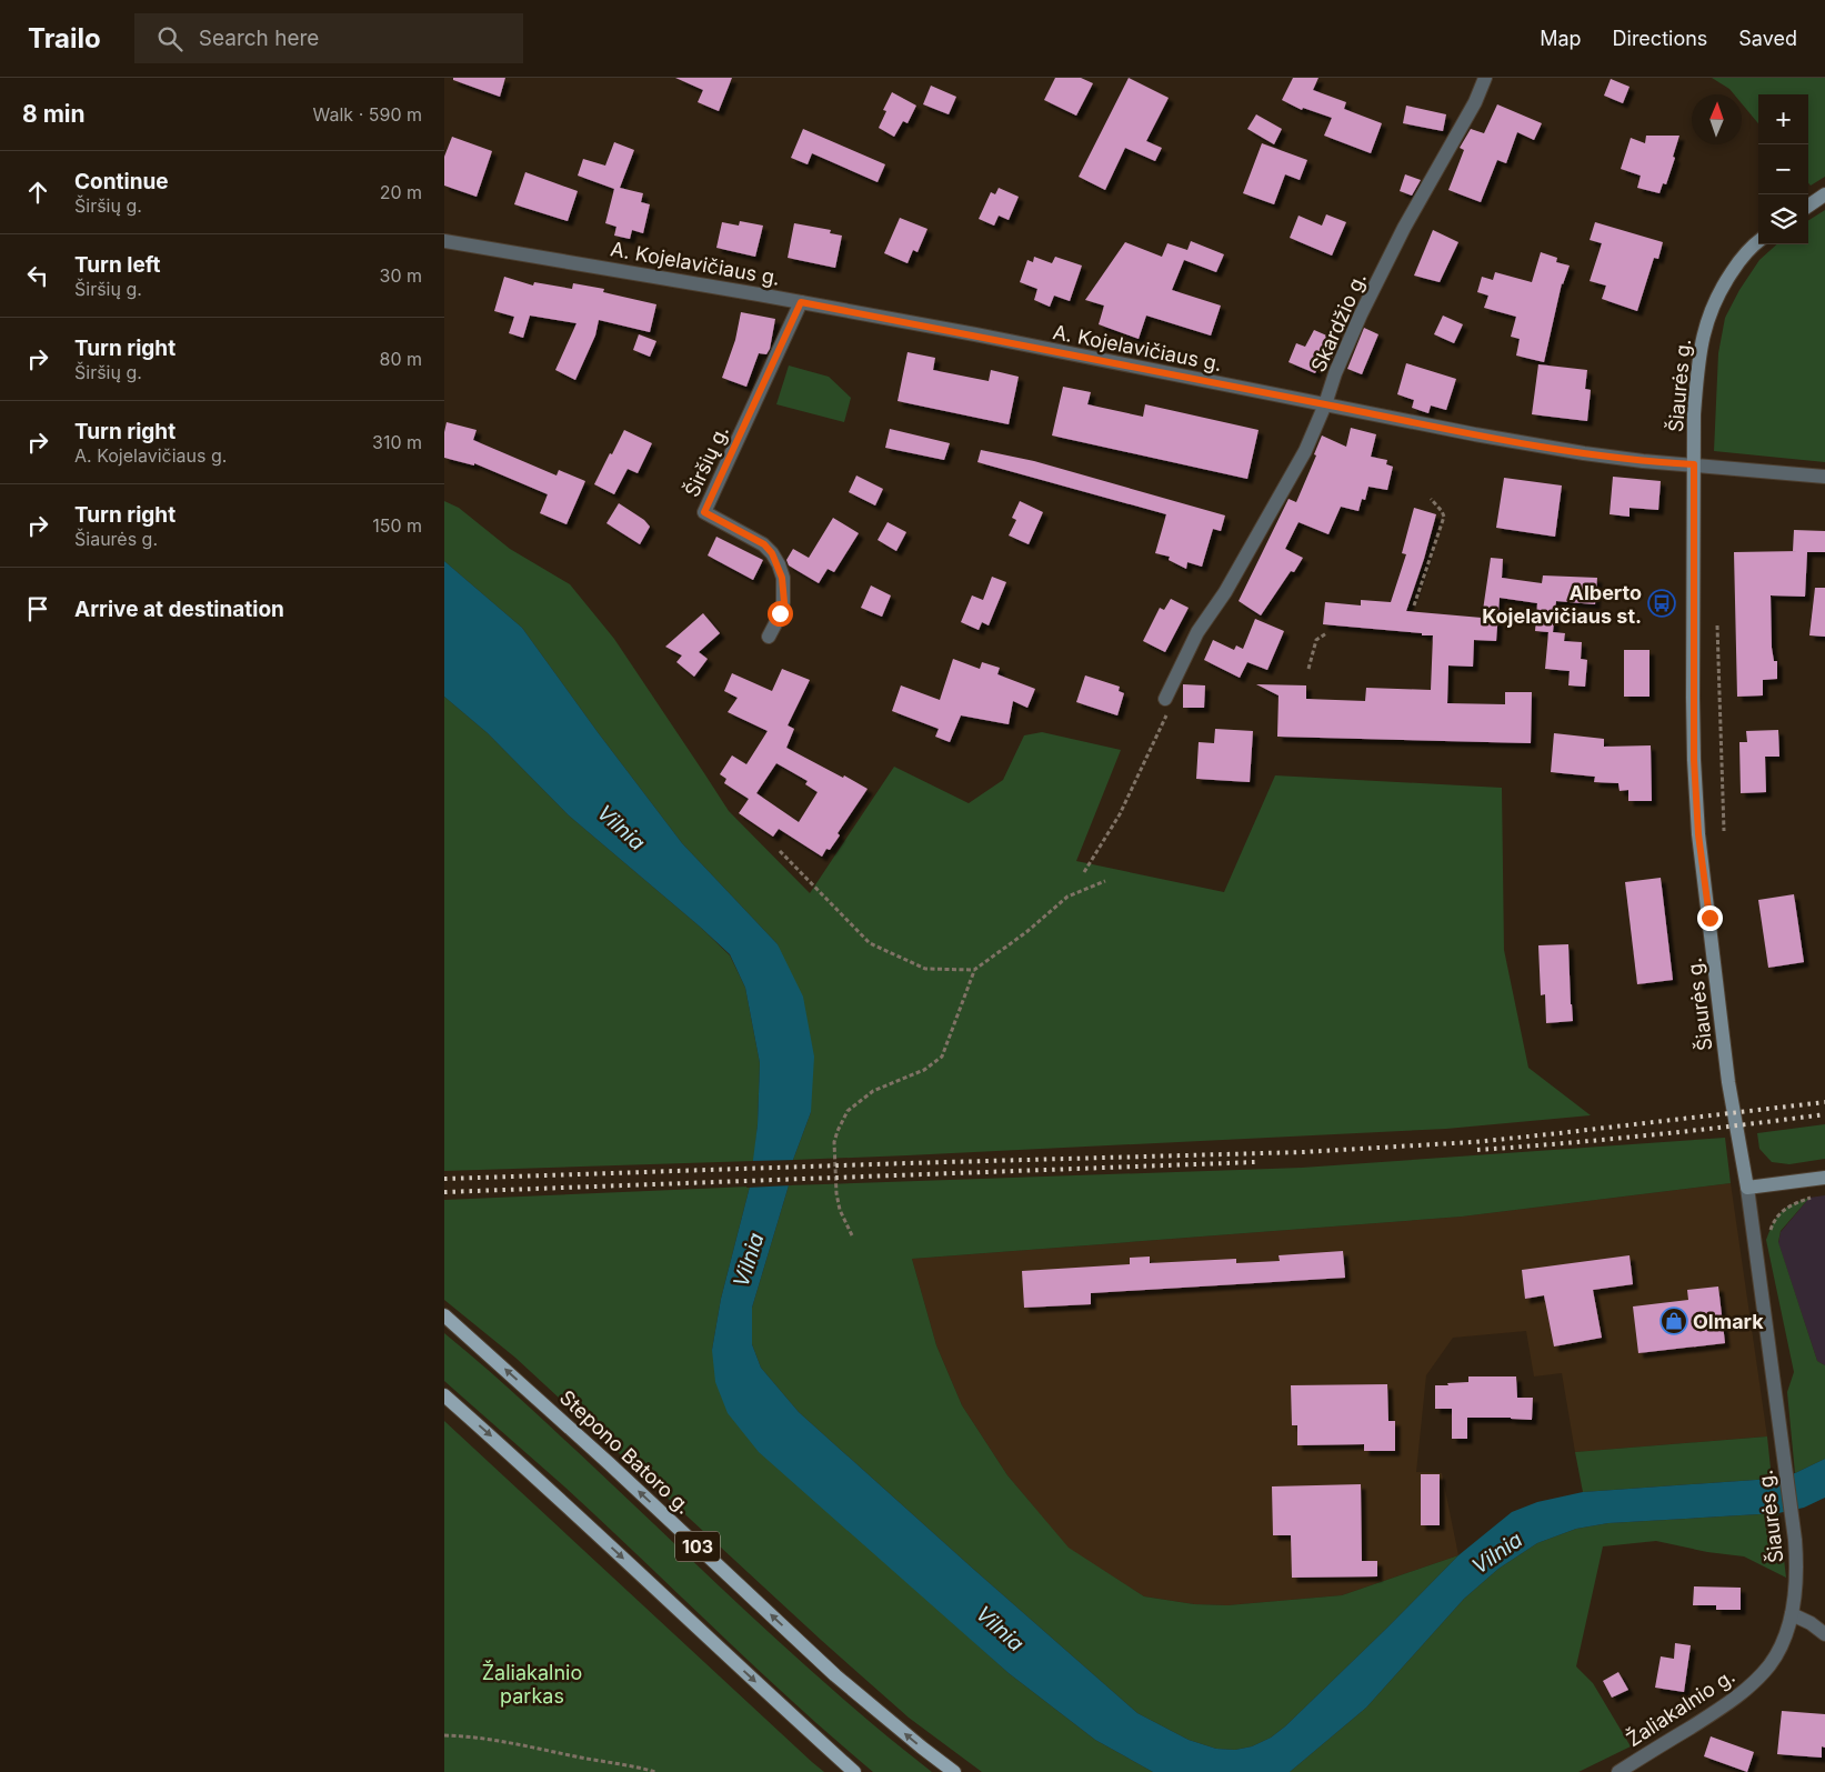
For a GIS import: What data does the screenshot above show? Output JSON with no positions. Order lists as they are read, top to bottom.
{
  "streets": {
    "main road": ["Šiaurės g.", "Stepono Batoro g.", "103"],
    "street": [
      "A. Kojelavičiaus g.",
      "Skardžio g.",
      "Širšių g.",
      "Žaliakalnio g."
    ]
  },
  "crossings": [
    ["A. Kojelavičiaus g.", "Skardžio g."],
    ["A. Kojelavičiaus g.", "Šiaurės g."],
    ["A. Kojelavičiaus g.", "Širšių g."],
    ["Šiaurės g.", "Žaliakalnio g."]
  ],
  "water": ["Vilnia"],
  "parks": ["Žaliakalnio parkas"],
  "places": {
    "bus stop": ["Alberto Kojelavičiaus st."],
    "shop": ["Olmark"]
  },
  "north": "top",
  "page": {
    "header": "Trailo",
    "search": "Search here",
    "nav": ["Map", "Directions", "Saved"],
    "heading": ["8 min", "Walk · 590 m"],
    "map_buttons": ["+", "−"],
    "list": [
      ["Continue", "Širšių g.", "20 m"],
      ["Turn left", "Širšių g.", "30 m"],
      ["Turn right", "Širšių g.", "80 m"],
      ["Turn right", "A. Kojelavičiaus g.", "310 m"],
      ["Turn right", "Šiaurės g.", "150 m"],
      "Arrive at destination"
    ]
  }
}
